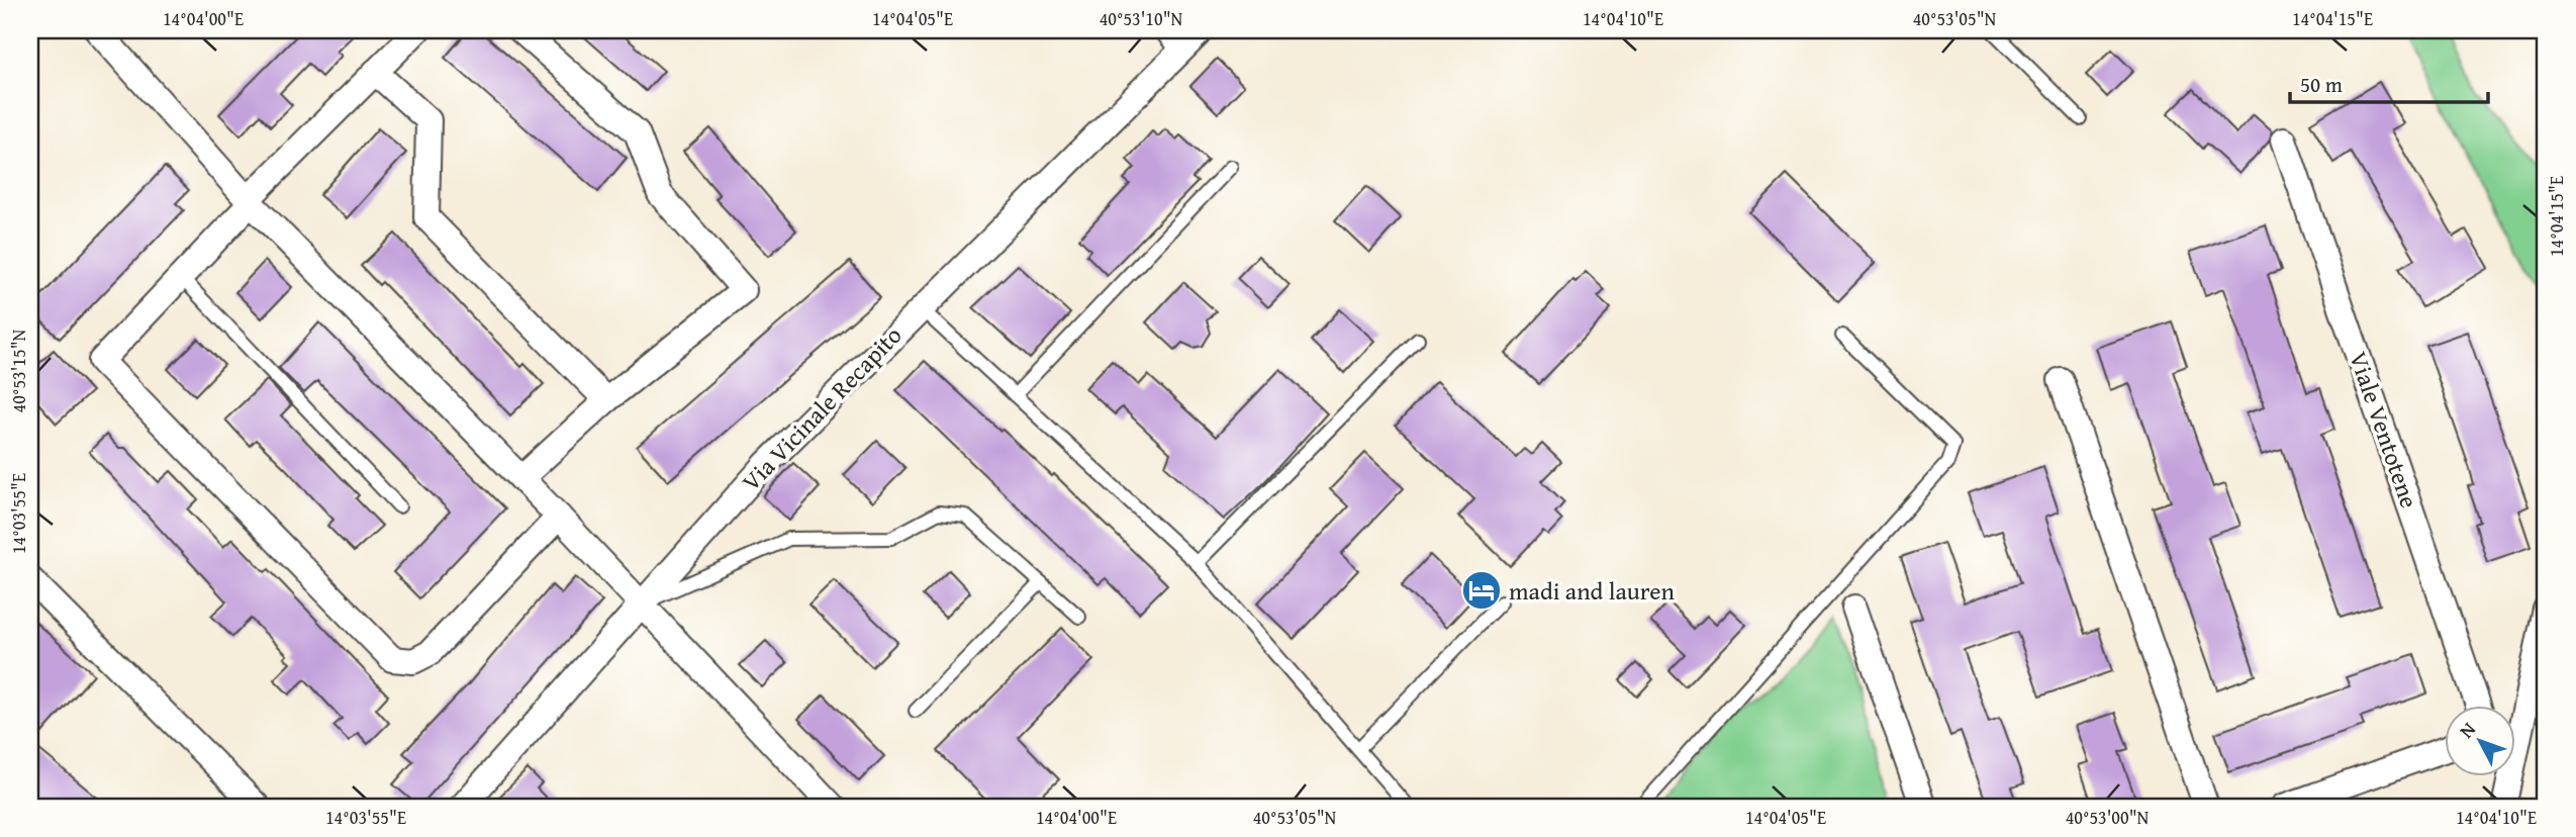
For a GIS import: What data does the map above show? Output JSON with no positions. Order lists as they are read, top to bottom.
{
  "streets": {
    "street": ["Via Vicinale Recapito", "Viale Ventotene"]
  },
  "places": {
    "hotel": ["madi and lauren"]
  },
  "scale_bar": "50 m",
  "north": "top left",
  "coordinates": [
    "14°04'00\"E",
    "14°04'05\"E",
    "40°53'10\"N",
    "14°04'10\"E",
    "40°53'05\"N",
    "14°04'15\"E",
    "40°53'15\"N",
    "14°03'55\"E",
    "40°53'00\"N"
  ]
}
